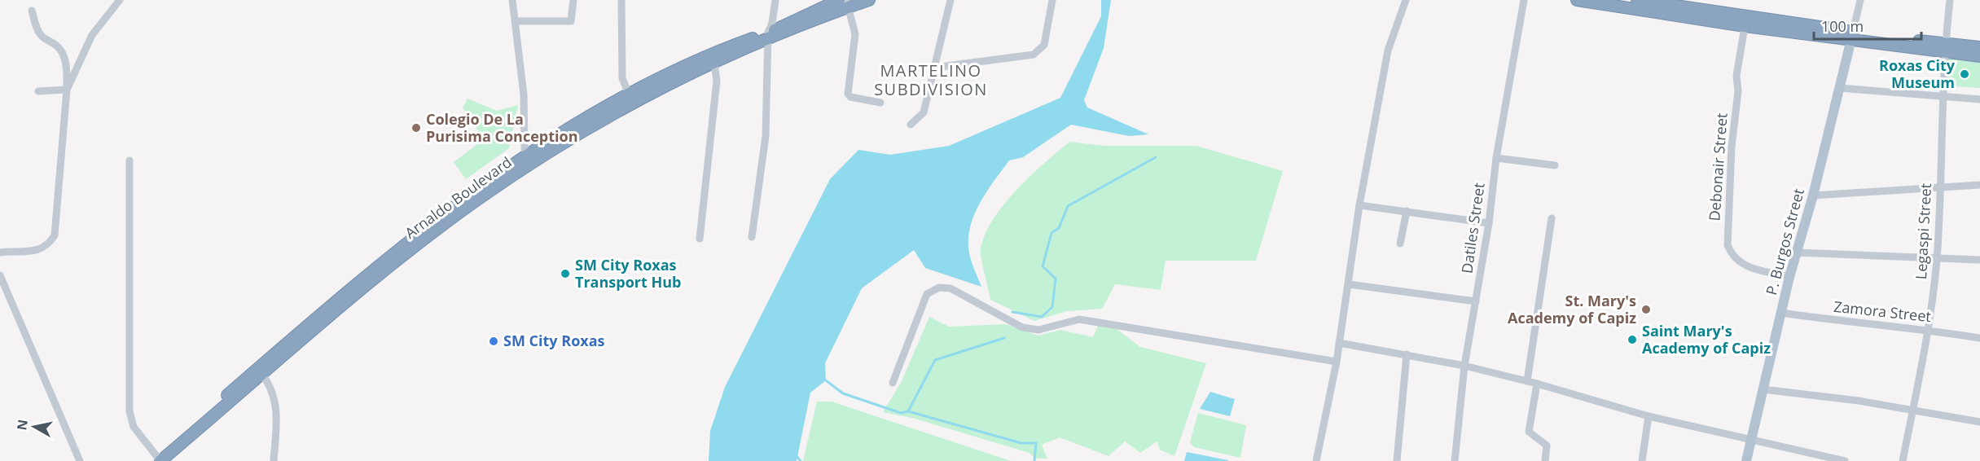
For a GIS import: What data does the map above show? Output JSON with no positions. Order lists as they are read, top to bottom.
{
  "streets": {
    "highway": ["Arnaldo Boulevard"],
    "main road": ["P. Burgos Street"],
    "street": [
      "Debonair Street",
      "Datiles Street",
      "Legaspi Street",
      "Zamora Street"
    ]
  },
  "crossings": [
    ["Debonair Street", "P. Burgos Street"],
    ["Legaspi Street", "Zamora Street"],
    ["P. Burgos Street", "Zamora Street"]
  ],
  "districts": ["MARTELINO SUBDIVISION"],
  "places": [
    "Roxas City Museum",
    "Colegio De La Purisima Conception",
    "SM City Roxas Transport Hub",
    "St. Mary's Academy of Capiz",
    "Saint Mary's Academy of Capiz",
    "SM City Roxas"
  ],
  "scale_bar": "100 m",
  "north": "left"
}
